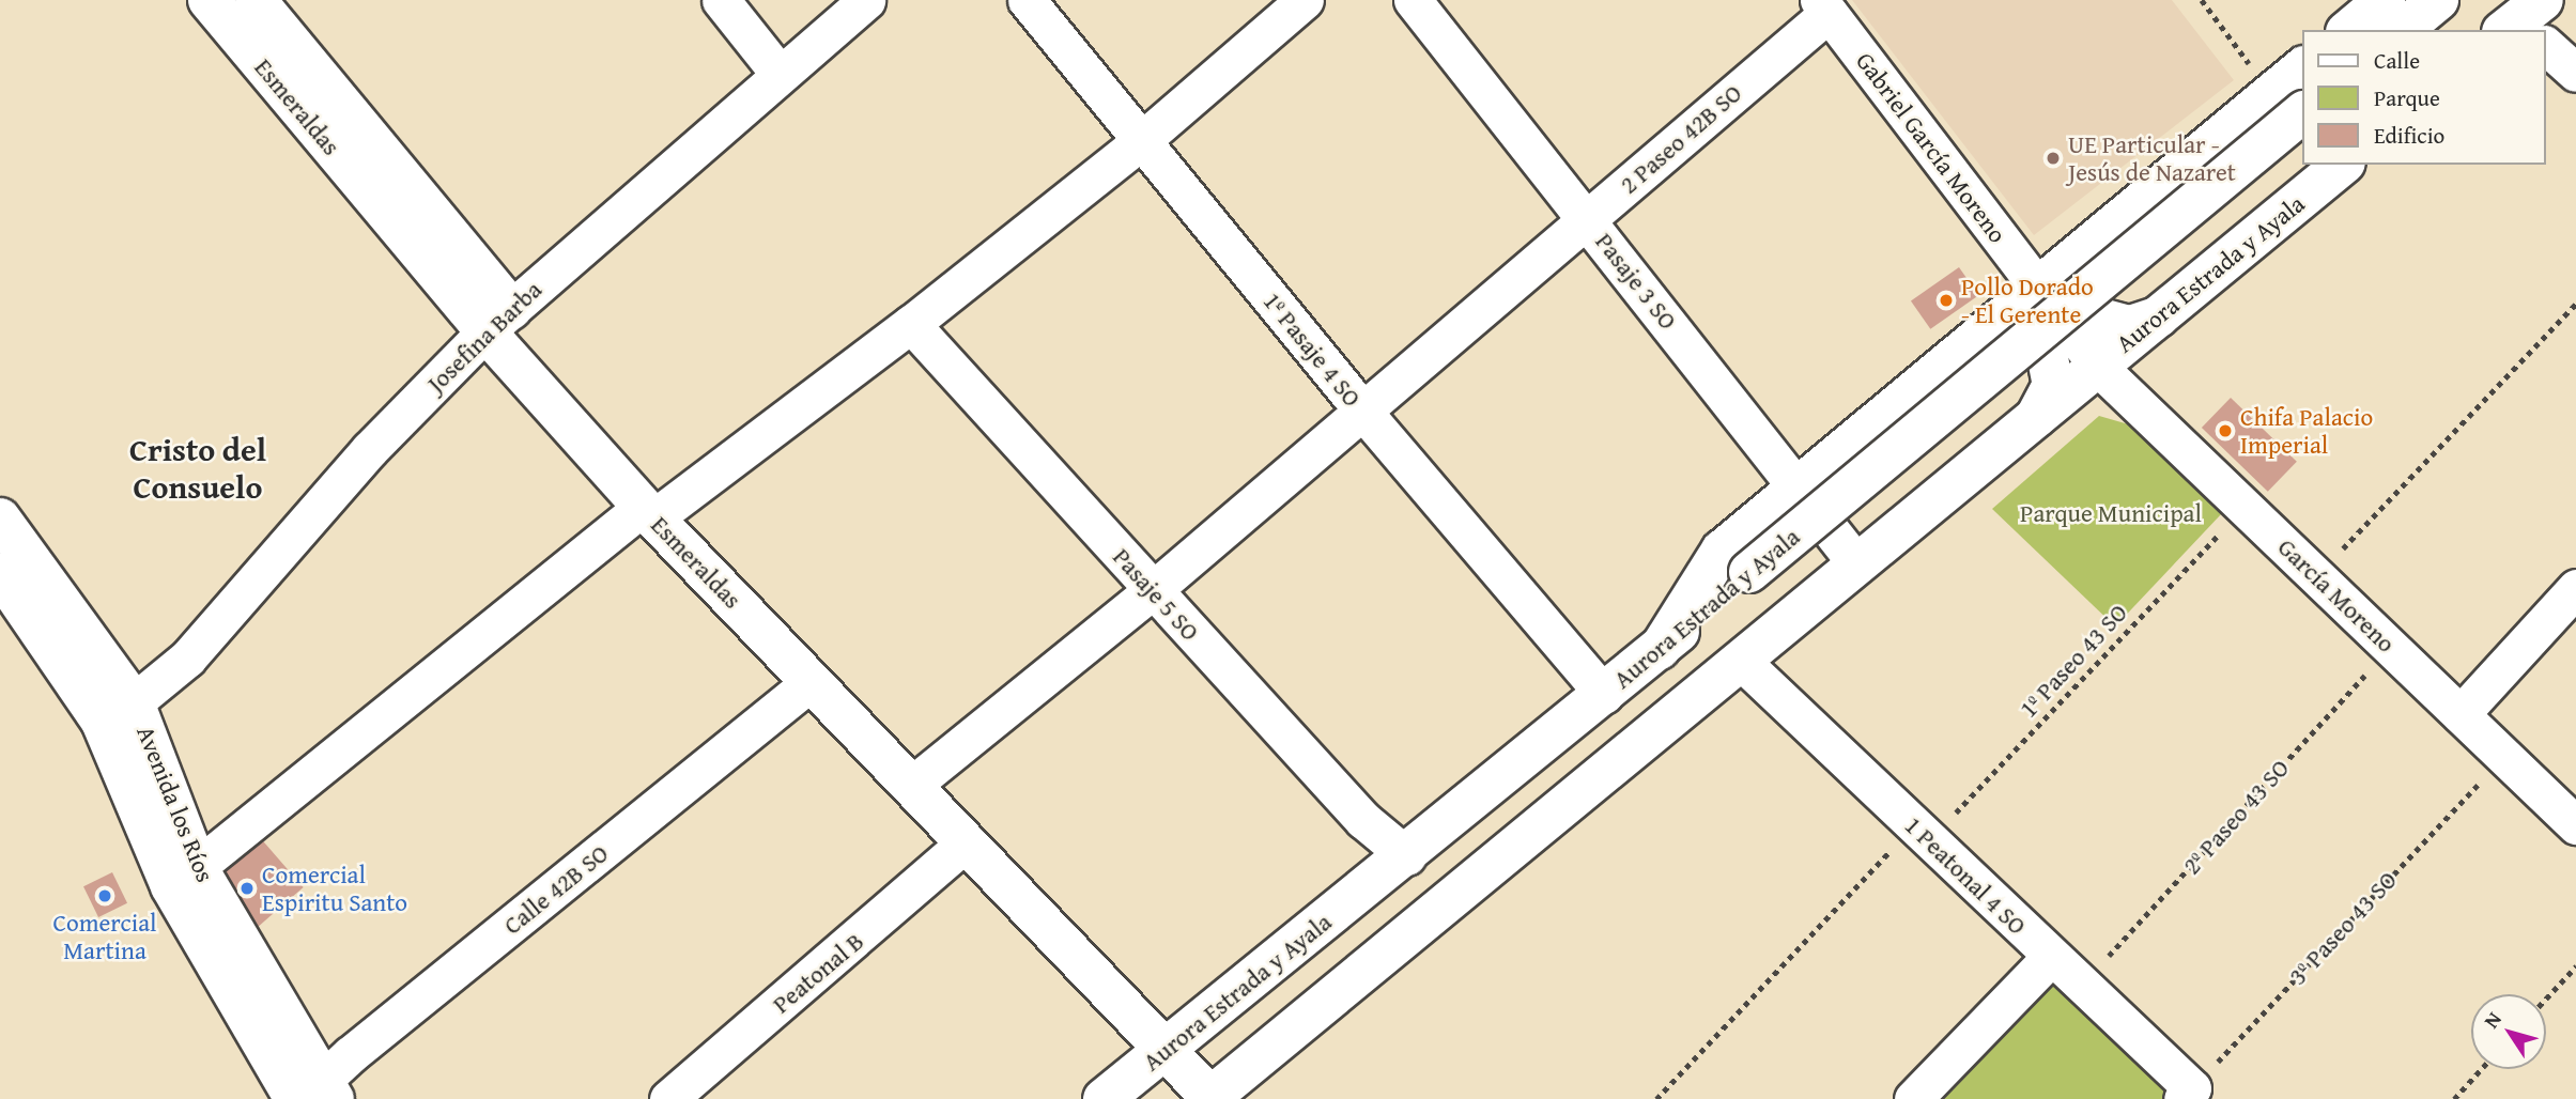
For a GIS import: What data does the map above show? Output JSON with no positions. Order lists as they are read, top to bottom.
{
  "streets": {
    "main road": ["Esmeraldas", "Aurora Estrada y Ayala", "Avenida los Ríos"],
    "street": [
      "2 Paseo 42B SO",
      "Gabriel García Moreno",
      "Pasaje 3 SO",
      "Josefina Barba",
      "1º Pasaje 4 SO",
      "Pasaje 5 SO",
      "García Moreno",
      "1 Peatonal 4 SO",
      "Calle 42B SO",
      "Peatonal B"
    ],
    "path": ["1º Paseo 43 SO", "2º Paseo 43 SO", "3º Paseo 43 SO"]
  },
  "crossings": [
    ["Esmeraldas", "2 Paseo 42B SO"],
    ["Esmeraldas", "Aurora Estrada y Ayala"],
    ["Esmeraldas", "Josefina Barba"],
    ["Esmeraldas", "Calle 42B SO"],
    ["Esmeraldas", "Peatonal B"],
    ["2 Paseo 42B SO", "Gabriel García Moreno"],
    ["2 Paseo 42B SO", "Pasaje 3 SO"],
    ["2 Paseo 42B SO", "1º Pasaje 4 SO"],
    ["2 Paseo 42B SO", "Pasaje 5 SO"],
    ["Gabriel García Moreno", "Aurora Estrada y Ayala"],
    ["Gabriel García Moreno", "García Moreno"],
    ["Aurora Estrada y Ayala", "Pasaje 3 SO"],
    ["Aurora Estrada y Ayala", "1º Pasaje 4 SO"],
    ["Aurora Estrada y Ayala", "Pasaje 5 SO"],
    ["Aurora Estrada y Ayala", "García Moreno"],
    ["Aurora Estrada y Ayala", "1 Peatonal 4 SO"],
    ["Josefina Barba", "Avenida los Ríos"],
    ["García Moreno", "1º Paseo 43 SO"],
    ["García Moreno", "2º Paseo 43 SO"],
    ["García Moreno", "3º Paseo 43 SO"],
    ["1º Paseo 43 SO", "1 Peatonal 4 SO"],
    ["Avenida los Ríos", "Calle 42B SO"],
    ["2º Paseo 43 SO", "1 Peatonal 4 SO"],
    ["1 Peatonal 4 SO", "3º Paseo 43 SO"]
  ],
  "districts": ["Cristo del Consuelo"],
  "parks": ["Parque Municipal"],
  "places": [
    "UE Particular - Jesús de Nazaret",
    "Pollo Dorado - El Gerente",
    "Chifa Palacio Imperial",
    "Comercial Espiritu Santo",
    "Comercial Martina"
  ],
  "legend": ["Calle", "Parque", "Edificio"],
  "north": "top left"
}
